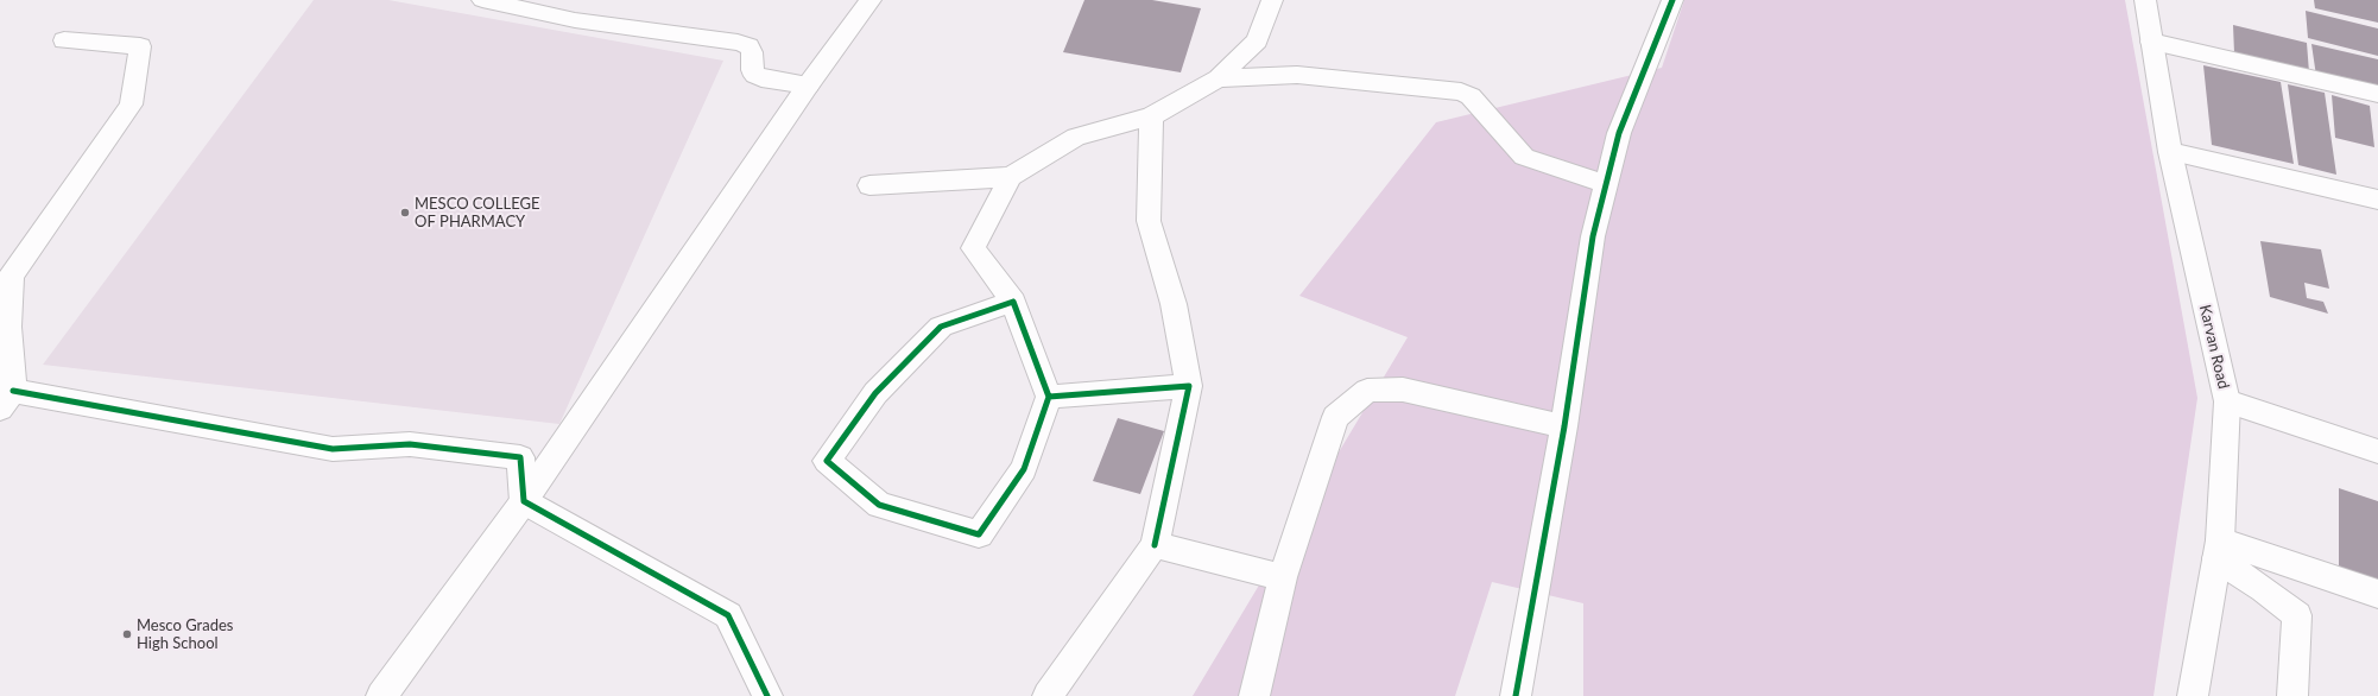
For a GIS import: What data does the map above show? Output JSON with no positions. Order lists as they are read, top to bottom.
{
  "streets": {
    "street": ["Karvan Road"]
  },
  "places": ["MESCO COLLEGE OF PHARMACY", "Mesco Grades High School"]
}
